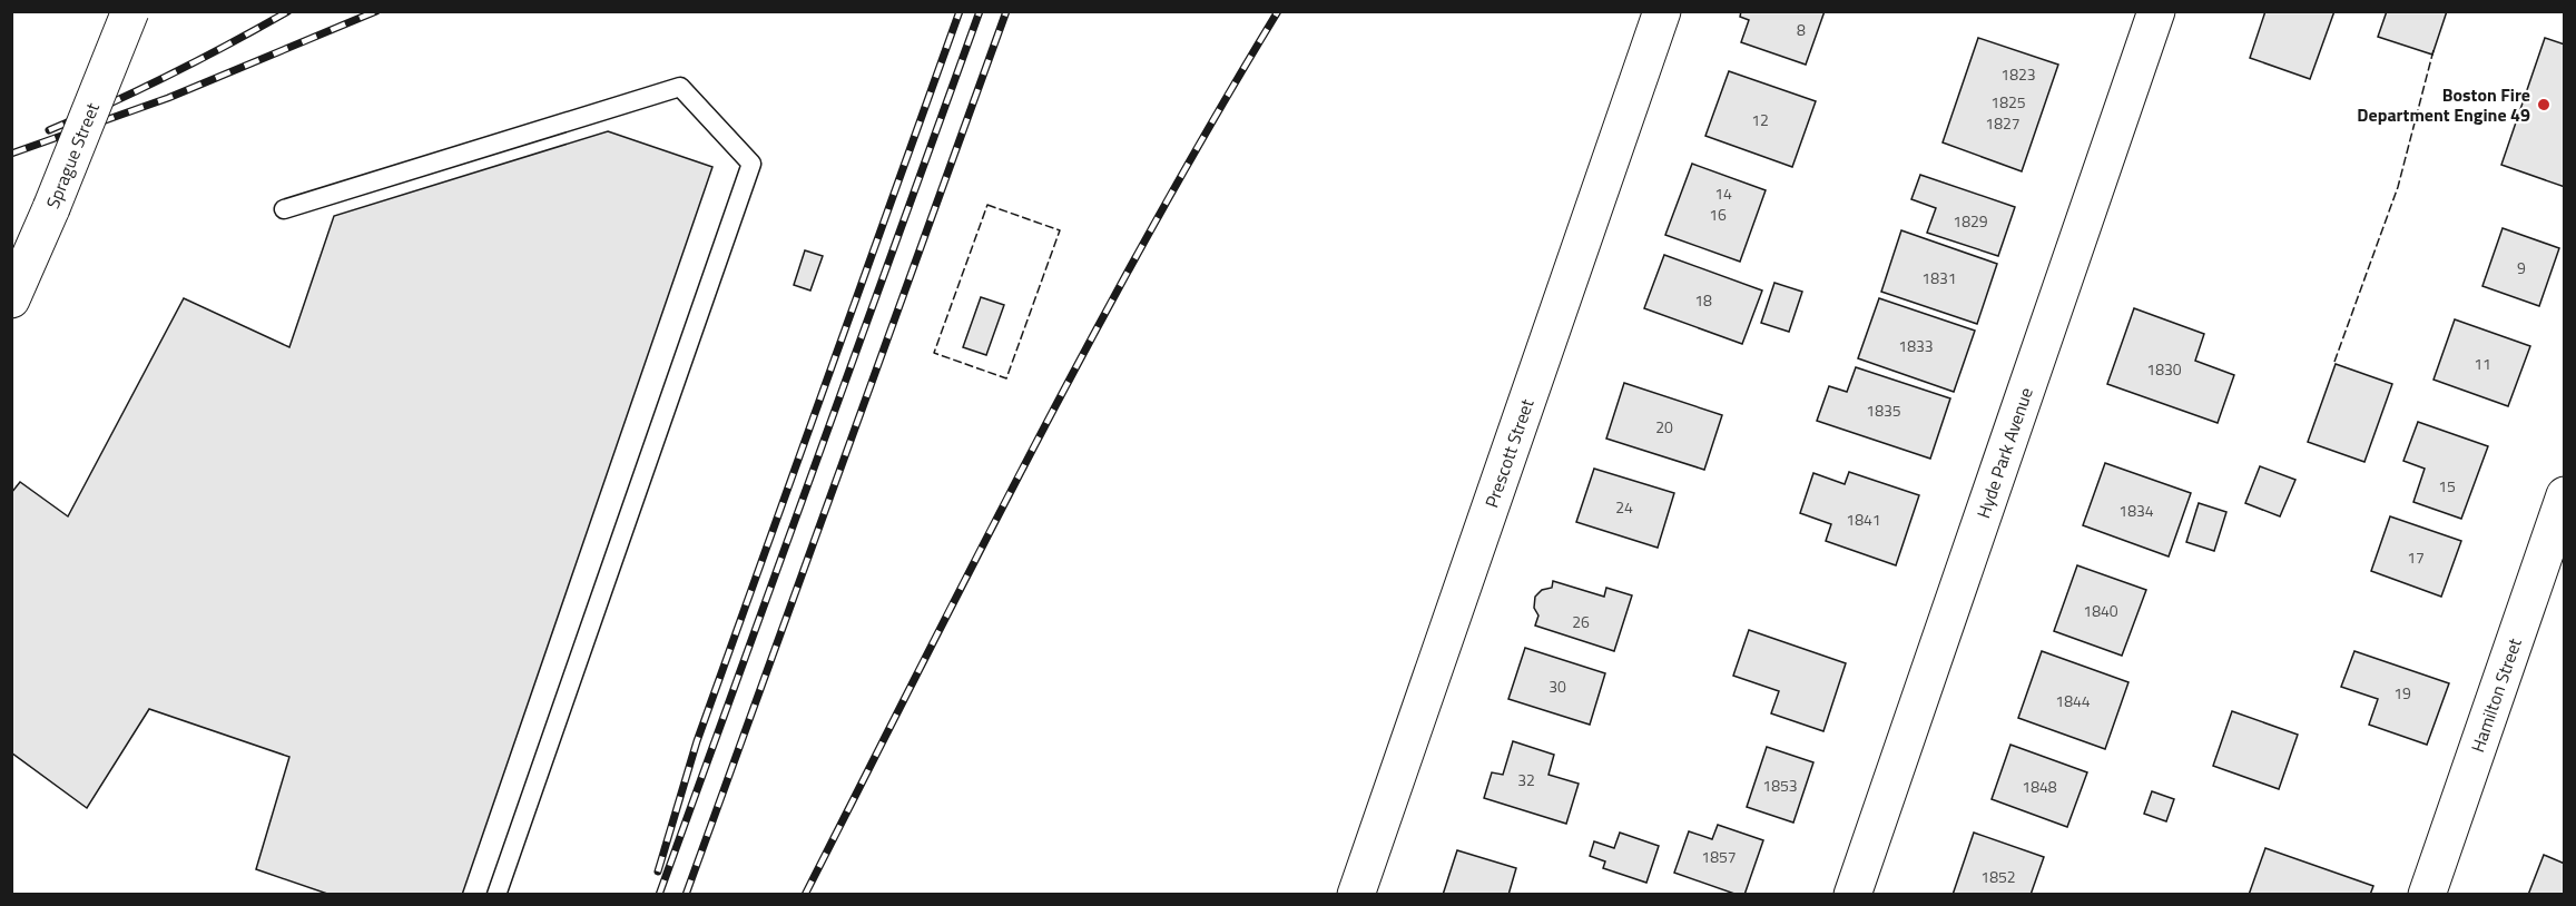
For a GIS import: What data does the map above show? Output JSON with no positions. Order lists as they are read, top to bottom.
{
  "streets": {
    "street": [
      "Sprague Street",
      "Prescott Street",
      "Hyde Park Avenue",
      "Hamilton Street"
    ]
  },
  "places": ["Boston Fire Department Engine 49"],
  "house_numbers": [
    "8",
    "1823",
    "1825",
    "12",
    "1827",
    "14",
    "16",
    "1829",
    "9",
    "1831",
    "18",
    "1833",
    "11",
    "1830",
    "1835",
    "20",
    "15",
    "24",
    "1834",
    "1841",
    "17",
    "1840",
    "26",
    "30",
    "19",
    "1844",
    "32",
    "1853",
    "1848",
    "1857",
    "1852"
  ]
}
